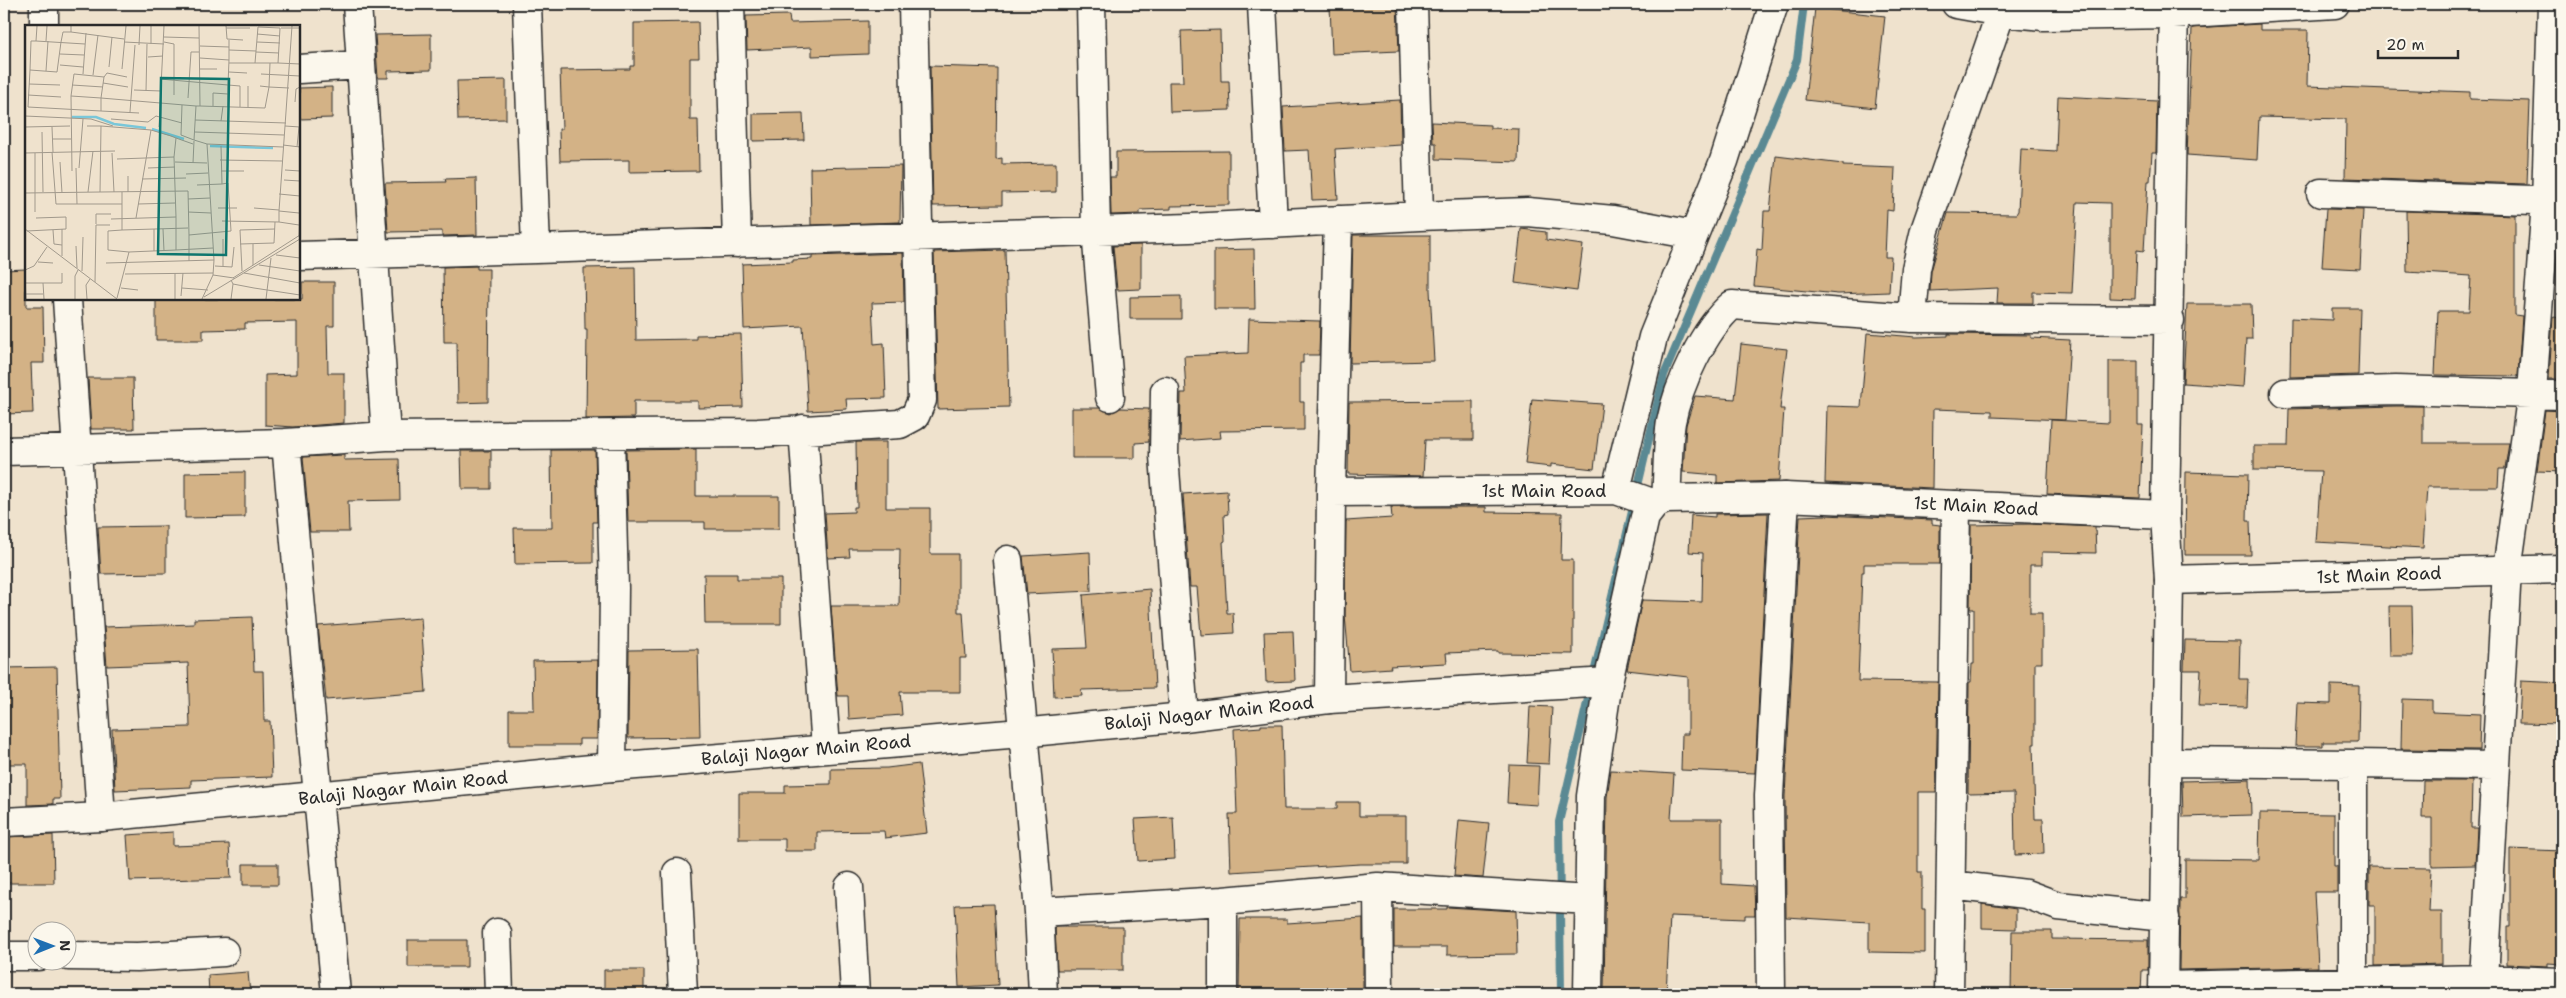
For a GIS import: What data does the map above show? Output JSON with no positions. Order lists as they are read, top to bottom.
{
  "streets": {
    "street": ["1st Main Road", "Balaji Nagar Main Road"]
  },
  "scale_bar": "20 m",
  "north": "right"
}
